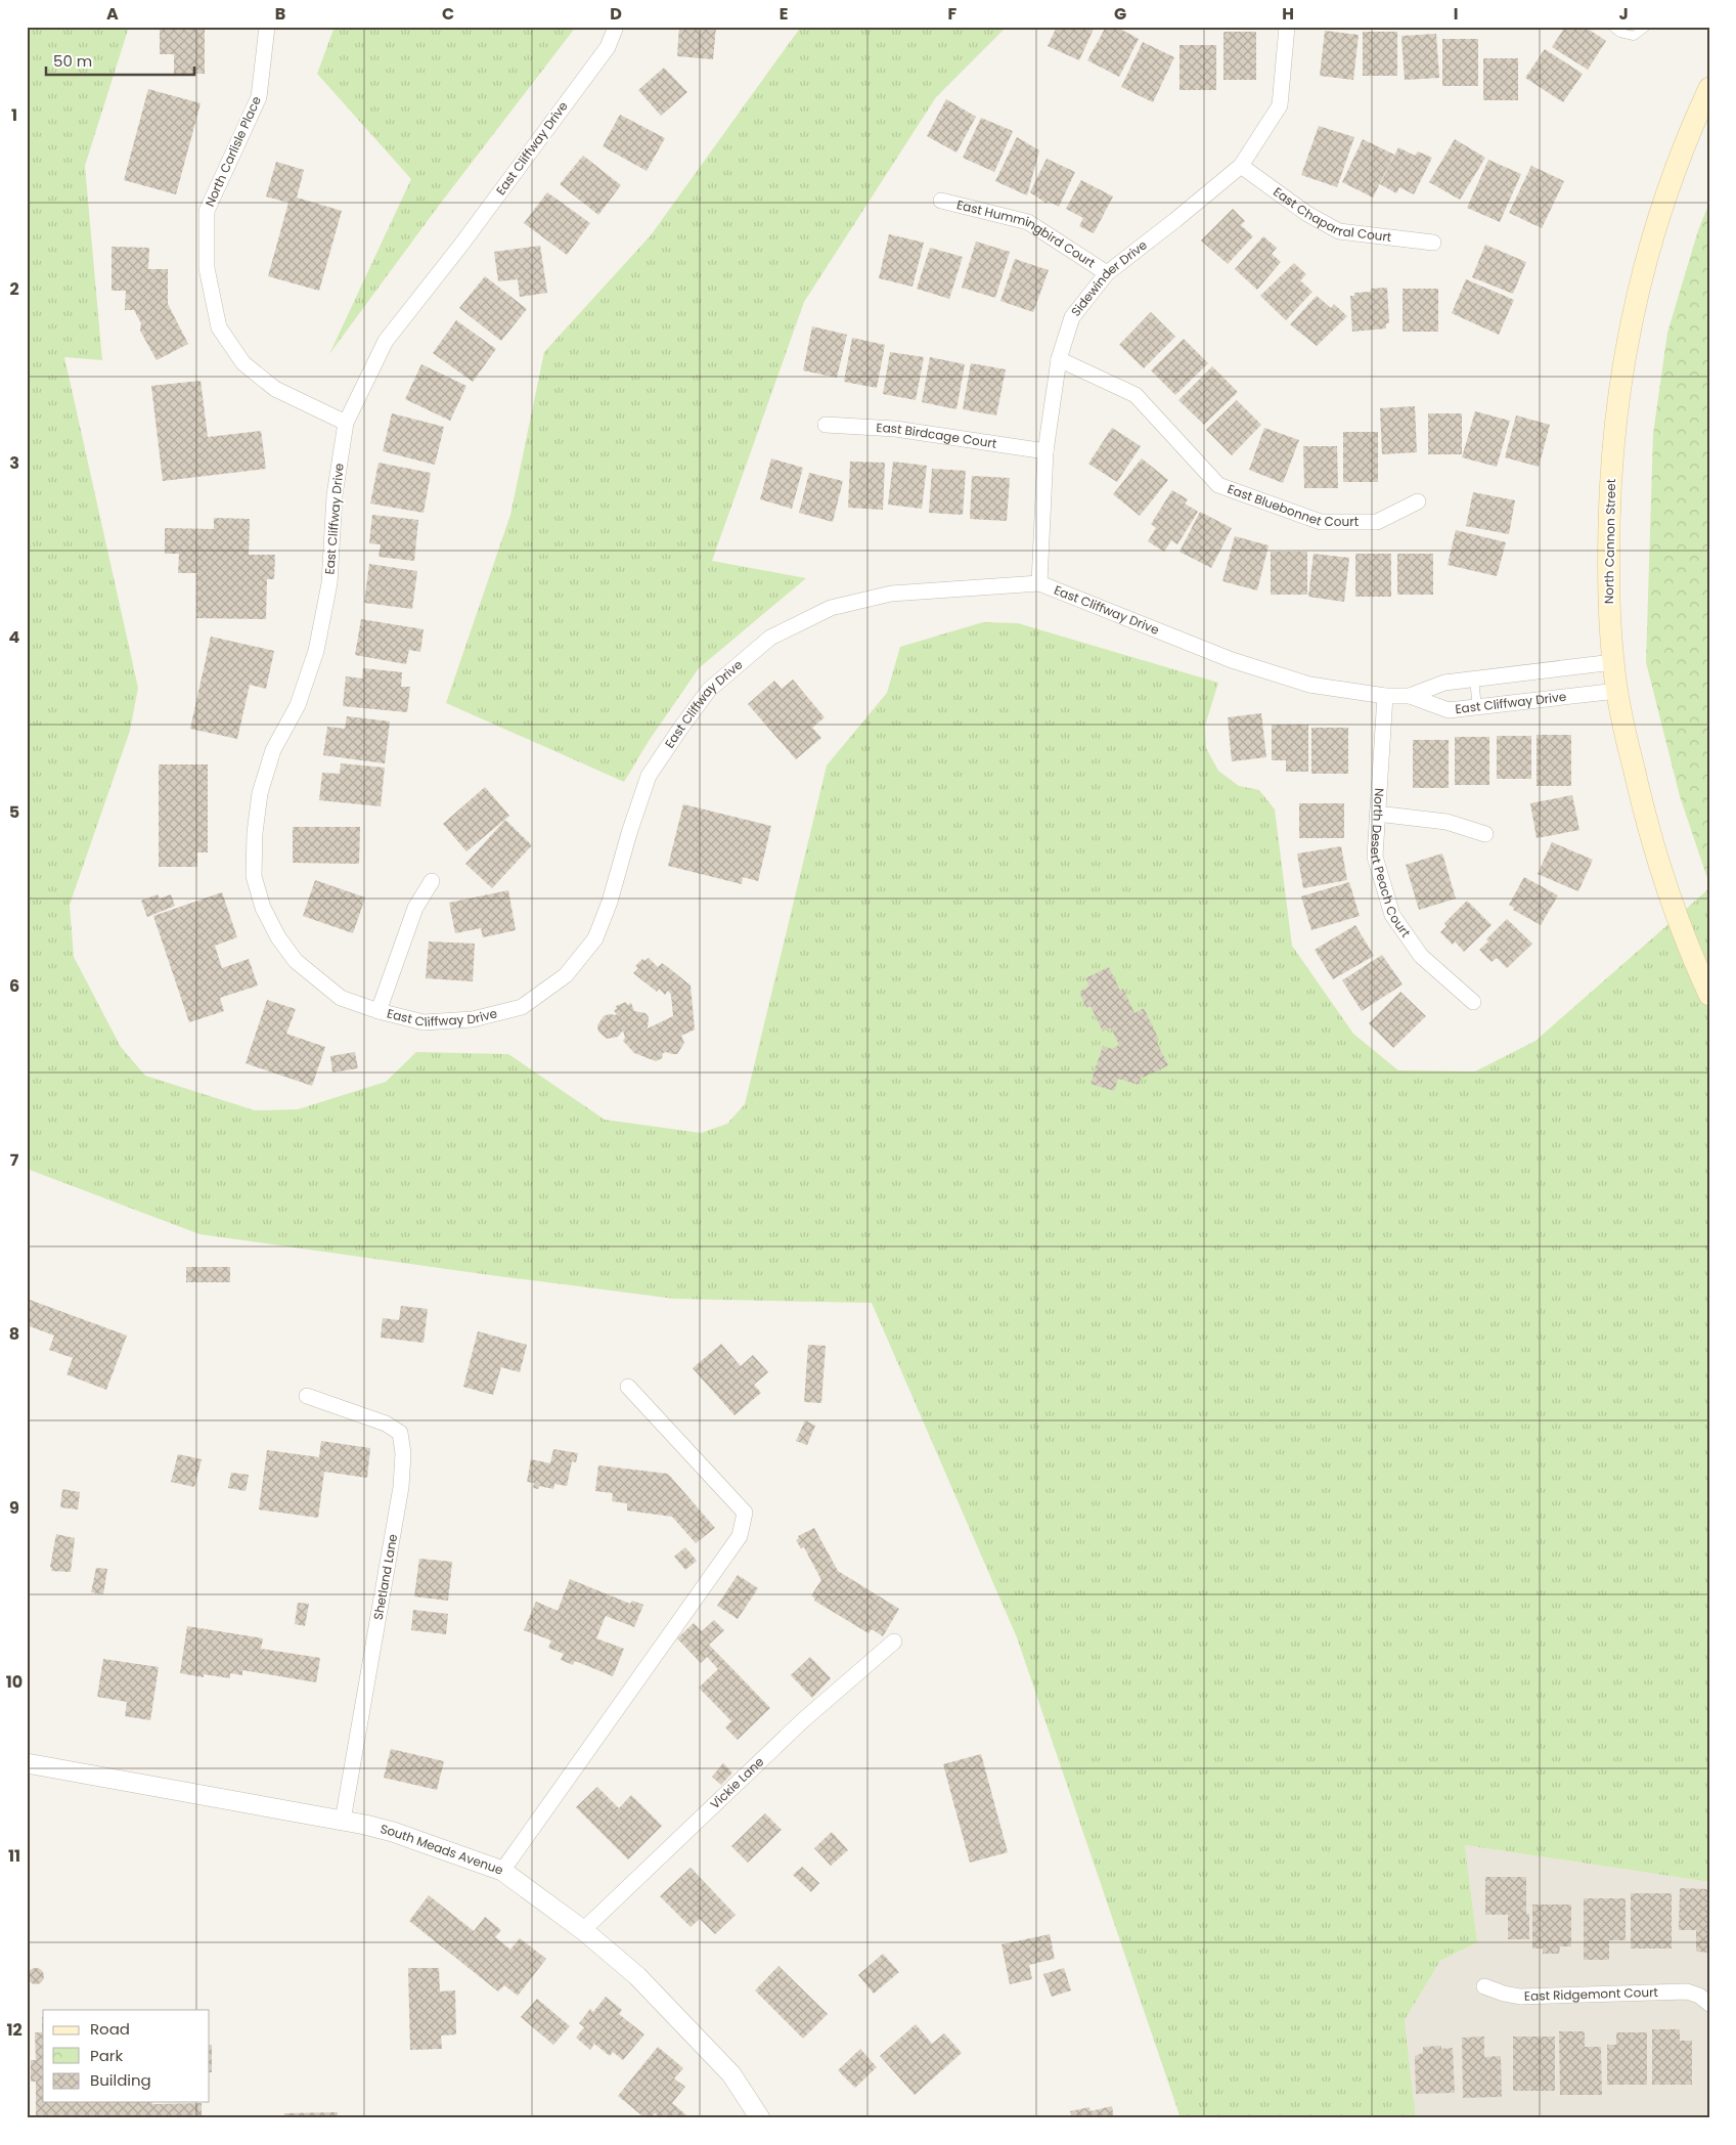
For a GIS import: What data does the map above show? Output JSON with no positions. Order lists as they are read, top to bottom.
{
  "streets": {
    "main road": ["North Cannon Street"],
    "street": [
      "East Cliffway Drive",
      "North Carlisle Place",
      "East Chaparral Court",
      "East Hummingbird Court",
      "Sidewinder Drive",
      "East Birdcage Court",
      "East Bluebonnet Court",
      "North Desert Peach Court",
      "Shetland Lane",
      "Vickie Lane",
      "South Meads Avenue",
      "East Ridgemont Court"
    ]
  },
  "crossings": [
    ["East Cliffway Drive", "North Carlisle Place"],
    ["East Cliffway Drive", "Sidewinder Drive"],
    ["East Cliffway Drive", "North Cannon Street"],
    ["East Cliffway Drive", "North Desert Peach Court"],
    ["East Chaparral Court", "Sidewinder Drive"],
    ["East Hummingbird Court", "Sidewinder Drive"],
    ["Sidewinder Drive", "East Birdcage Court"],
    ["Sidewinder Drive", "East Bluebonnet Court"],
    ["Shetland Lane", "South Meads Avenue"],
    ["Vickie Lane", "South Meads Avenue"]
  ],
  "legend": ["Road", "Park", "Building"],
  "scale_bar": "50 m",
  "grid": {
    "columns": [
      "A",
      "B",
      "C",
      "D",
      "E",
      "F",
      "G",
      "H",
      "I",
      "J"
    ],
    "rows": [
      "1",
      "2",
      "3",
      "4",
      "5",
      "6",
      "7",
      "8",
      "9",
      "10",
      "11",
      "12"
    ]
  }
}
